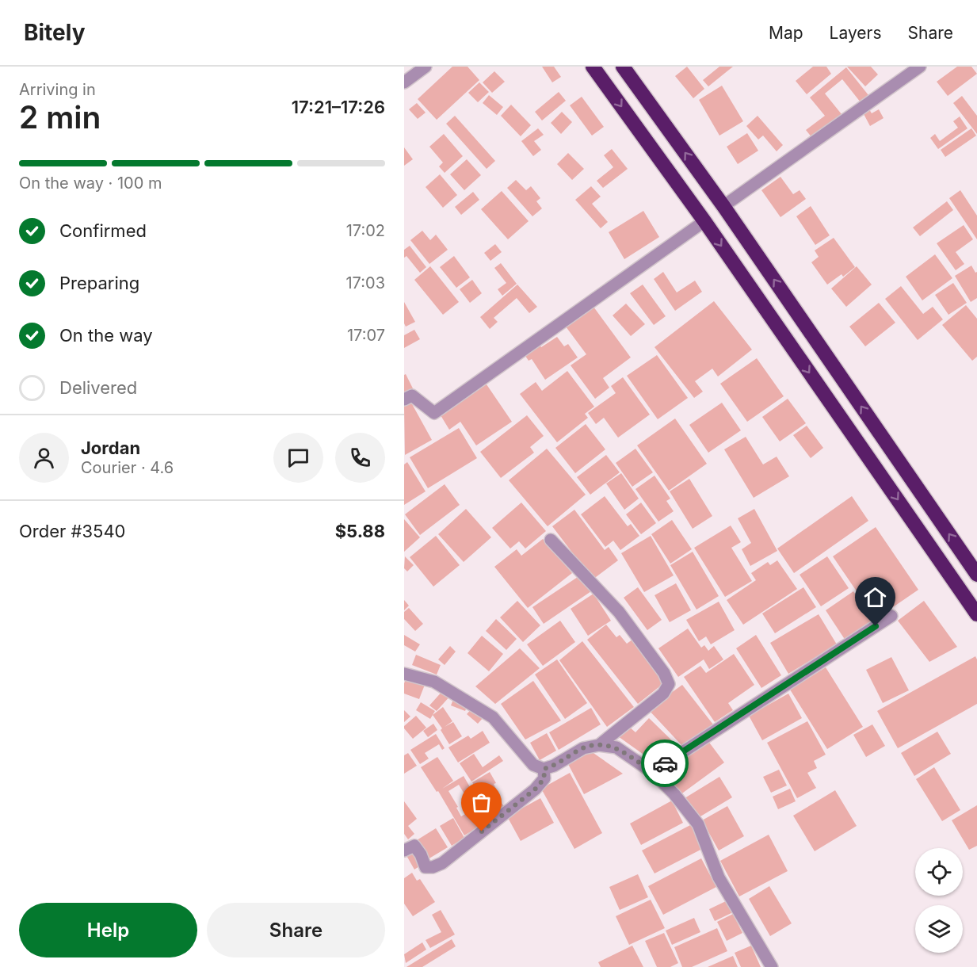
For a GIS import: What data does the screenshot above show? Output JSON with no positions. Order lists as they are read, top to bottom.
{
  "page": {
    "header": "Bitely",
    "nav": ["Map", "Layers", "Share"],
    "heading": ["2 min", "Arriving in", "17:21–17:26"],
    "panel": [
      "Jordan",
      "Courier · 4.6",
      "Order #3540",
      "$5.88"
    ],
    "bar": "On the way · 100 m",
    "list": [
      ["Confirmed", "17:02"],
      ["Preparing", "17:03"],
      ["On the way", "17:07"],
      "Delivered"
    ],
    "buttons": ["Help", "Share"]
  }
}
